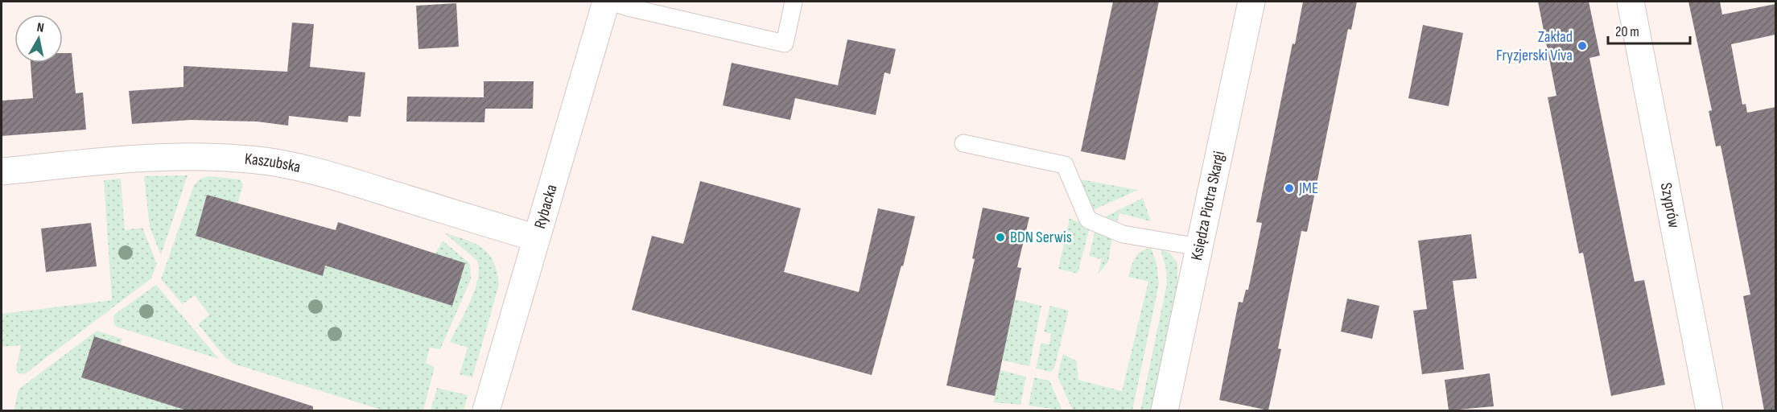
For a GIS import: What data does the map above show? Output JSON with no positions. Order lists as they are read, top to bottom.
{
  "streets": {
    "street": [
      "Kaszubska",
      "Rybacka",
      "Księdza Piotra Skargi",
      "Szyprów"
    ]
  },
  "crossings": [
    ["Kaszubska", "Rybacka"]
  ],
  "places": ["Zakład Fryzjerski Viva", "JME", "BDN Serwis"],
  "scale_bar": "20 m",
  "north": "top"
}
